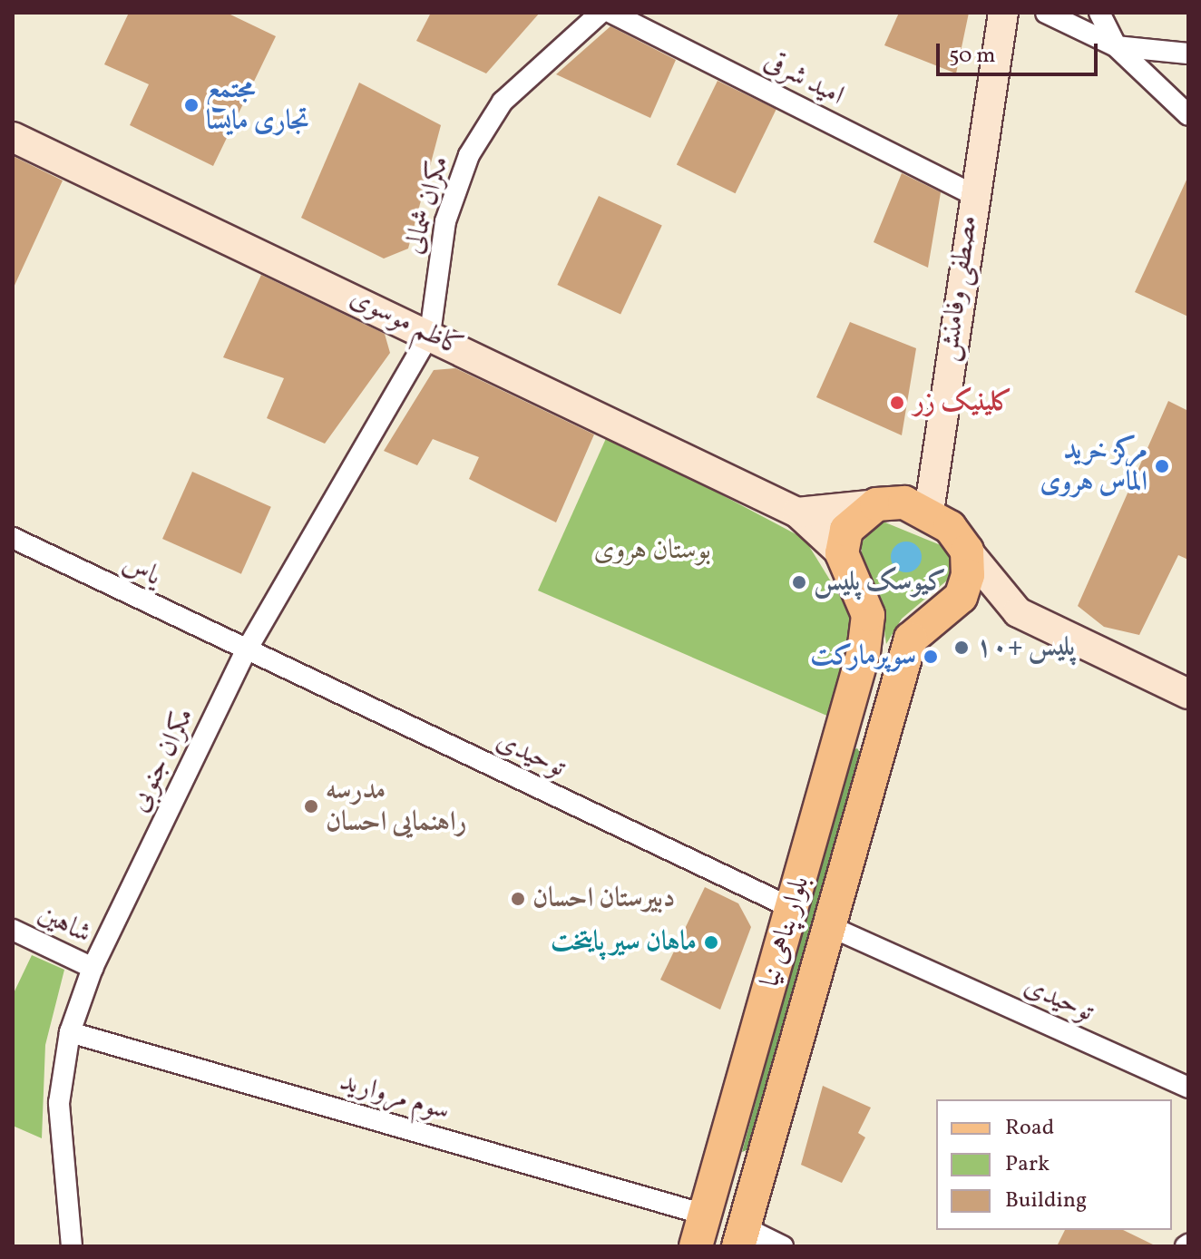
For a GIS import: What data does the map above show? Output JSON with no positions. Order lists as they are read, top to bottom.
{
  "streets": {
    "main road": ["مصطفی وفامنش", "کاظم موسوی", "بلوار پناهی نیا"],
    "street": [
      "امید شرقی",
      "مکران شمالی",
      "یاس",
      "توحیدی",
      "مکران جنوبی",
      "شاهین",
      "سوم مروارید"
    ]
  },
  "crossings": [
    ["امید شرقی", "مکران شمالی"],
    ["امید شرقی", "مصطفی وفامنش"],
    ["مکران شمالی", "کاظم موسوی"],
    ["مکران شمالی", "مکران جنوبی"],
    ["کاظم موسوی", "مکران جنوبی"],
    ["کاظم موسوی", "بلوار پناهی نیا"],
    ["یاس", "توحیدی"],
    ["یاس", "مکران جنوبی"],
    ["توحیدی", "مکران جنوبی"],
    ["توحیدی", "بلوار پناهی نیا"],
    ["مکران جنوبی", "شاهین"],
    ["مکران جنوبی", "سوم مروارید"],
    ["بلوار پناهی نیا", "سوم مروارید"]
  ],
  "parks": ["بوستان هروی"],
  "places": [
    "مجتمع تجاری مايسا",
    "کلینیک زر",
    "مرکز خرید الماس هروی",
    "کیوسک پلیس",
    "پلیس +۱۰",
    "سوپرمارکت",
    "مدرسه راهنمایی احسان",
    "دبیرستان احسان",
    "ماهان سیر پایتخت"
  ],
  "legend": ["Road", "Park", "Building"],
  "scale_bar": "50 m"
}
